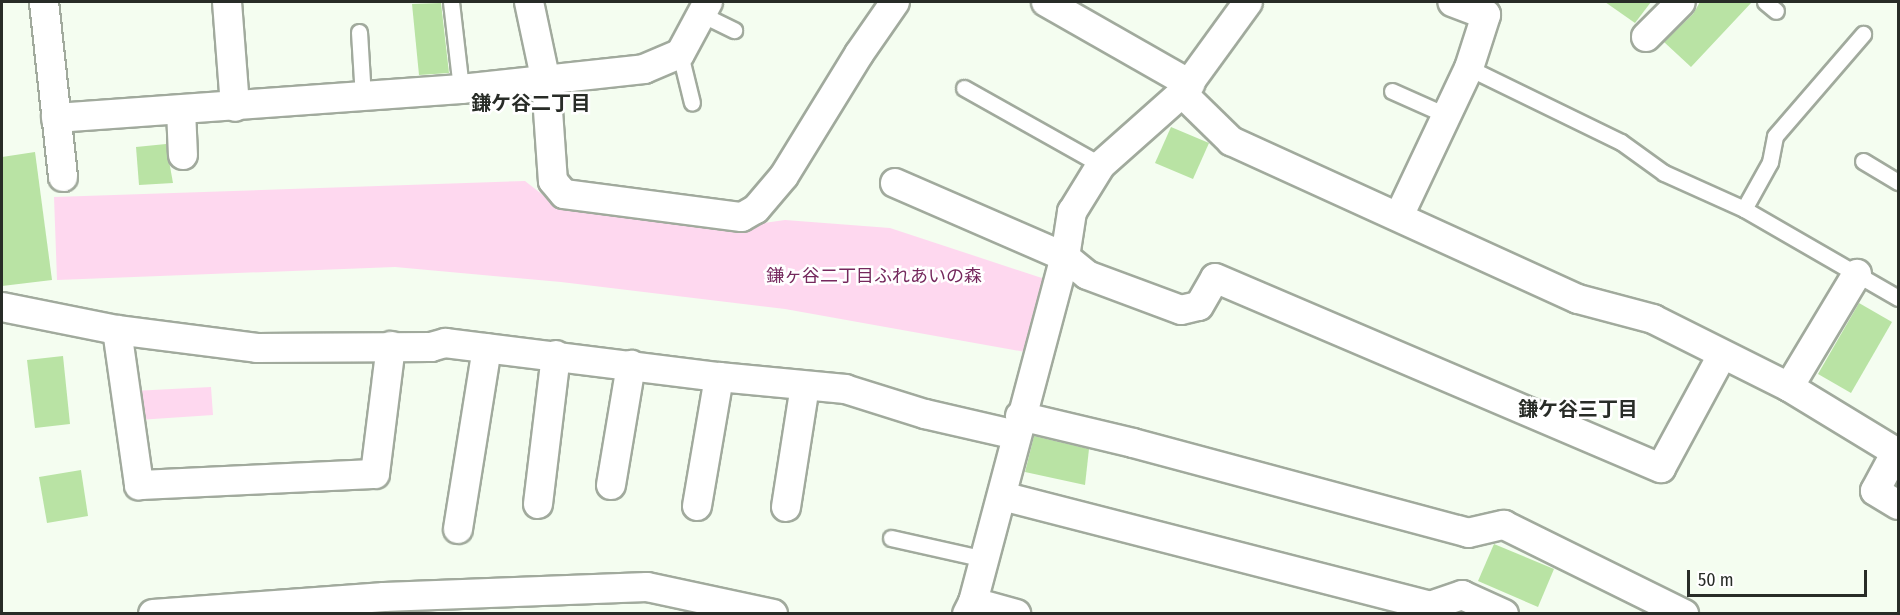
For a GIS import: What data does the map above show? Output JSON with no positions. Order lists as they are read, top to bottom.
{
  "districts": ["鎌ケ谷二丁目", "鎌ケ谷三丁目"],
  "parks": ["鎌ヶ谷二丁目ふれあいの森"],
  "scale_bar": "50 m"
}
